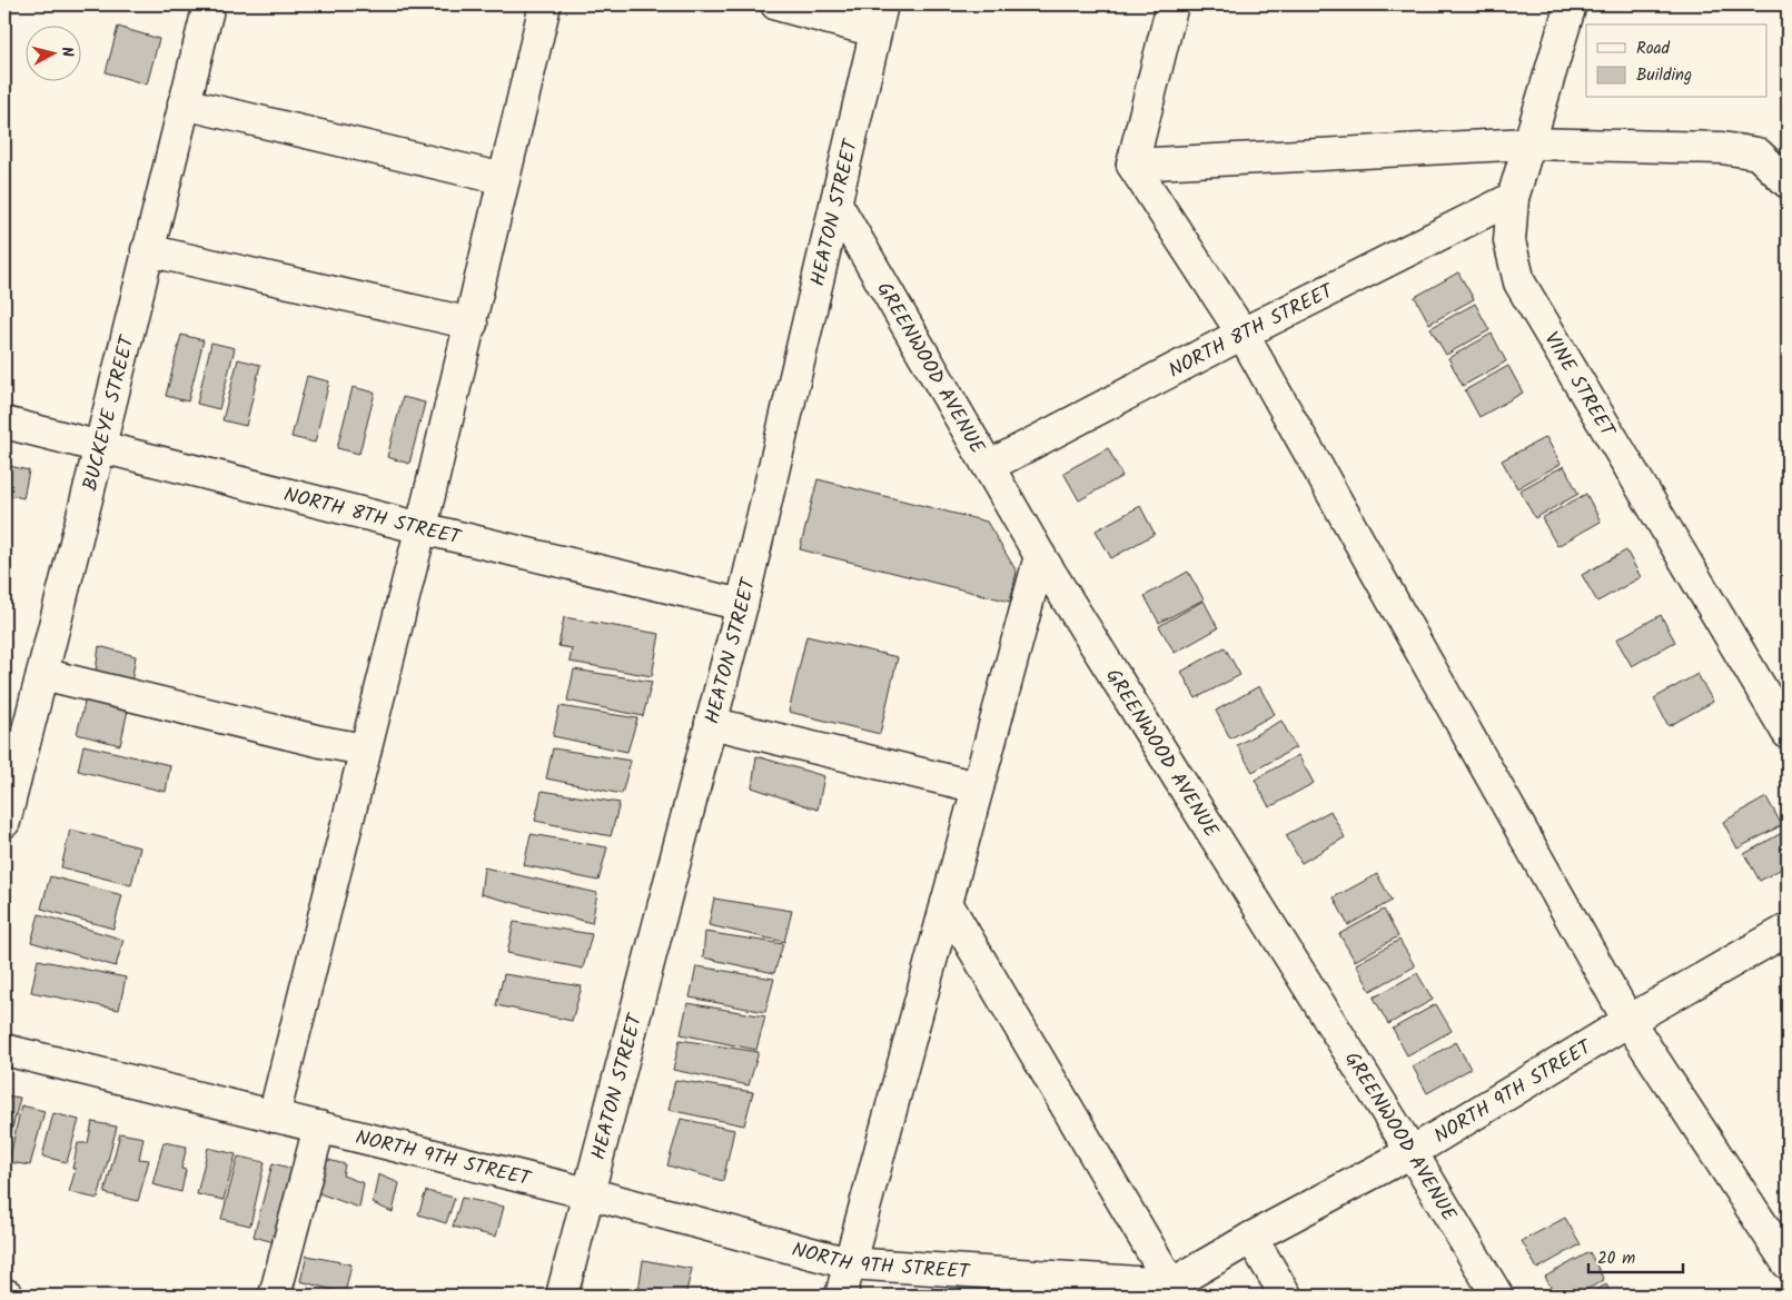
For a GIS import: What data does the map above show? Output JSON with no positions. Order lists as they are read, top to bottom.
{
  "streets": {
    "street": [
      "HEATON STREET",
      "NORTH 8TH STREET",
      "GREENWOOD AVENUE",
      "VINE STREET",
      "BUCKEYE STREET",
      "NORTH 9TH STREET"
    ]
  },
  "crossings": [
    ["HEATON STREET", "NORTH 8TH STREET"],
    ["HEATON STREET", "GREENWOOD AVENUE"],
    ["HEATON STREET", "NORTH 9TH STREET"],
    ["NORTH 8TH STREET", "GREENWOOD AVENUE"],
    ["NORTH 8TH STREET", "VINE STREET"],
    ["NORTH 8TH STREET", "BUCKEYE STREET"],
    ["GREENWOOD AVENUE", "NORTH 9TH STREET"]
  ],
  "legend": ["Road", "Building"],
  "scale_bar": "20 m",
  "north": "right"
}
